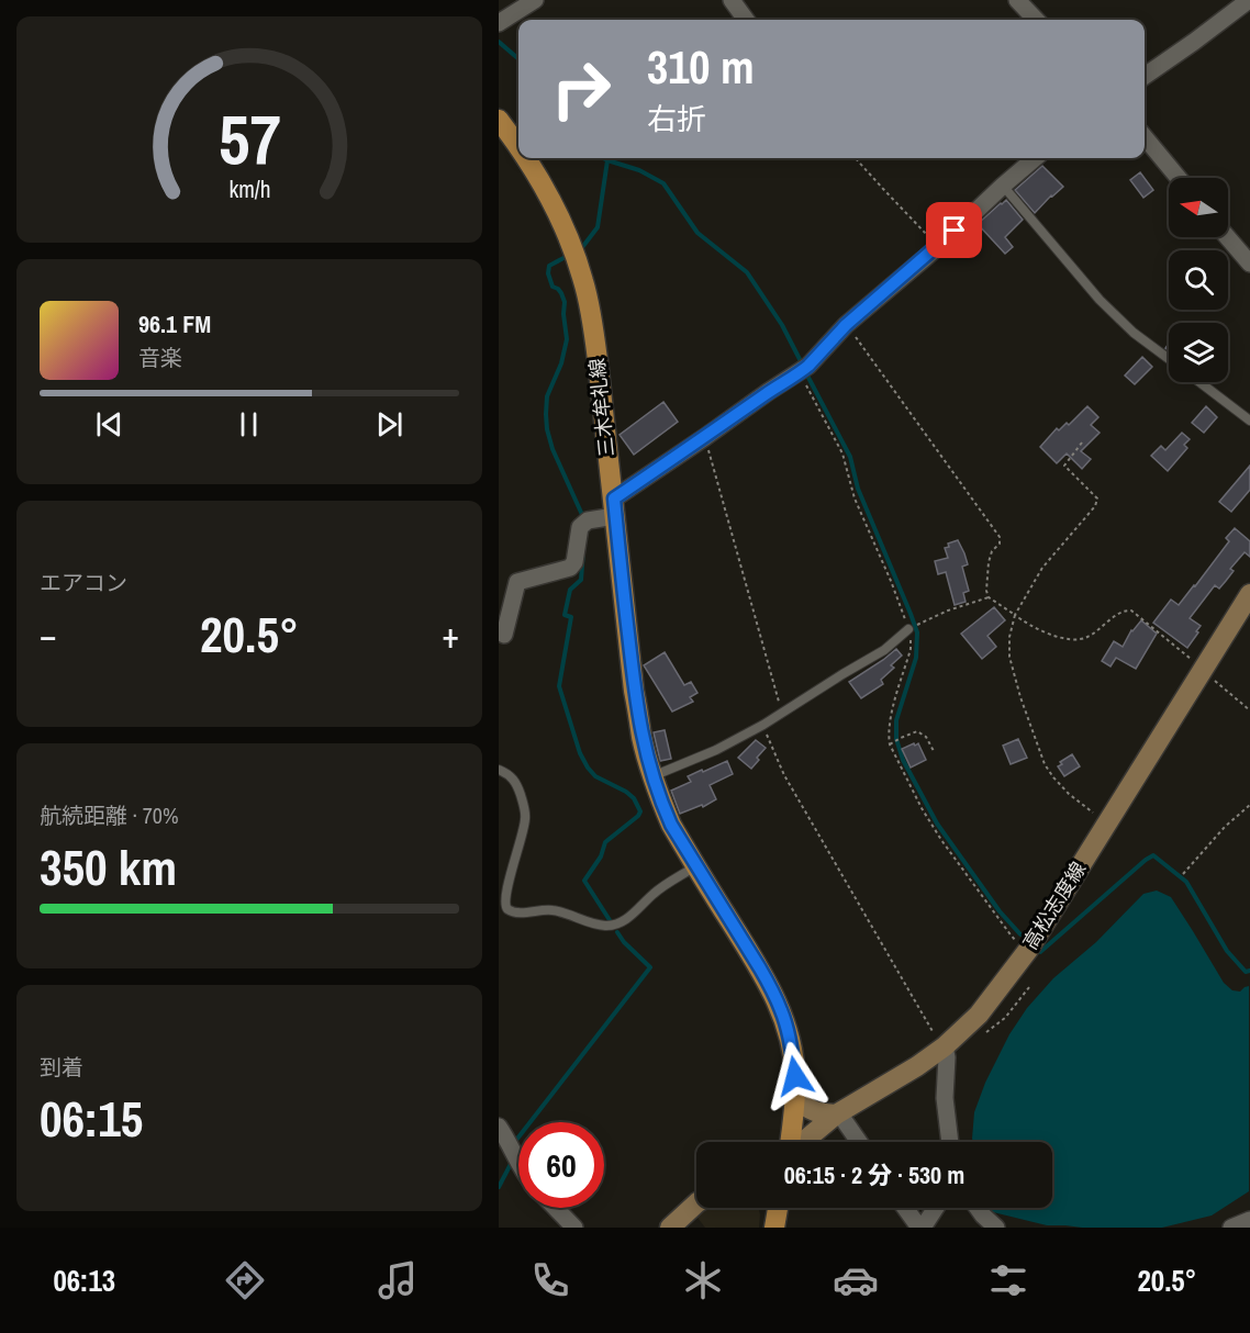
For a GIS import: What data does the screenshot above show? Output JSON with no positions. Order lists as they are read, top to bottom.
{
  "streets": {
    "main road": ["三木牟礼線", "高松志度線"]
  },
  "north": "left",
  "page": {
    "turn": ["310 m", "右折"],
    "song": ["96.1 FM", "音楽"],
    "tile": [
      "エアコン",
      ["航続距離 · 70%", "350 km"],
      ["到着", "06:15"]
    ],
    "heat": ["−", "20.5°", "+"],
    "limit": "60",
    "trip": "06:15 · 2 分 · 530 m",
    "tabs": ["06:13", "20.5°"],
    "gauge": ["57", "km/h"]
  }
}
